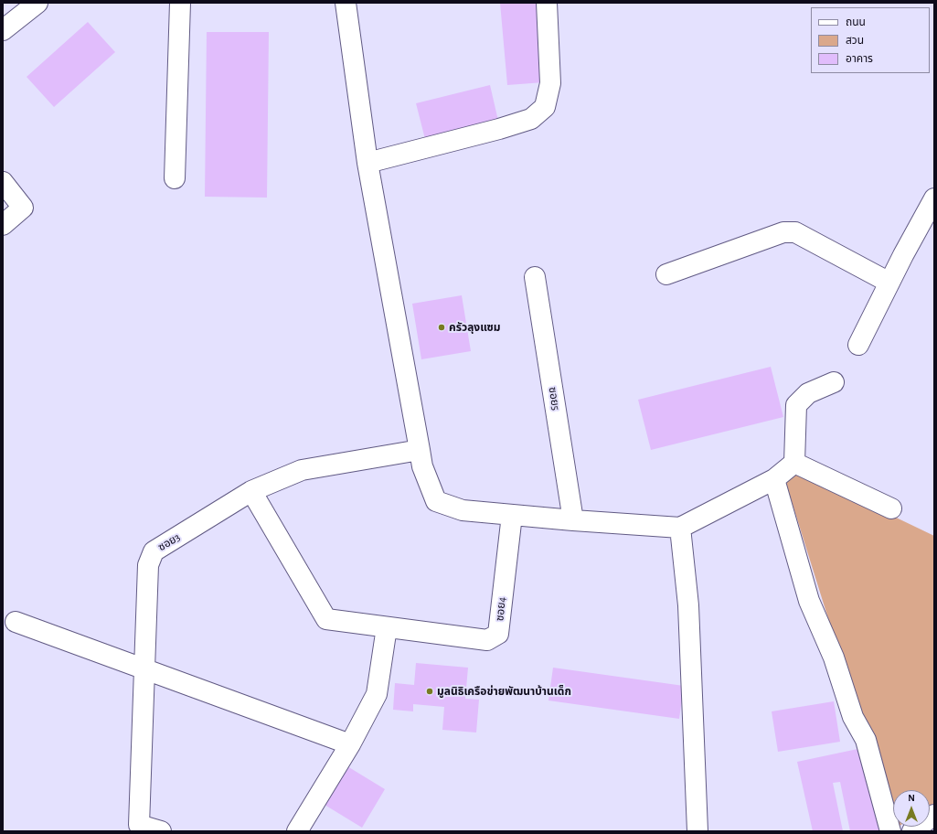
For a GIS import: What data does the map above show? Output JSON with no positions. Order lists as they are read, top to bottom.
{
  "streets": {
    "street": ["ซอย5", "ซอย3", "ซอย4"]
  },
  "places": ["ครัวลุงแซม", "มูลนิธิเครือข่ายพัฒนาบ้านเด็ก"],
  "legend": ["ถนน", "สวน", "อาคาร"],
  "north": "top"
}
